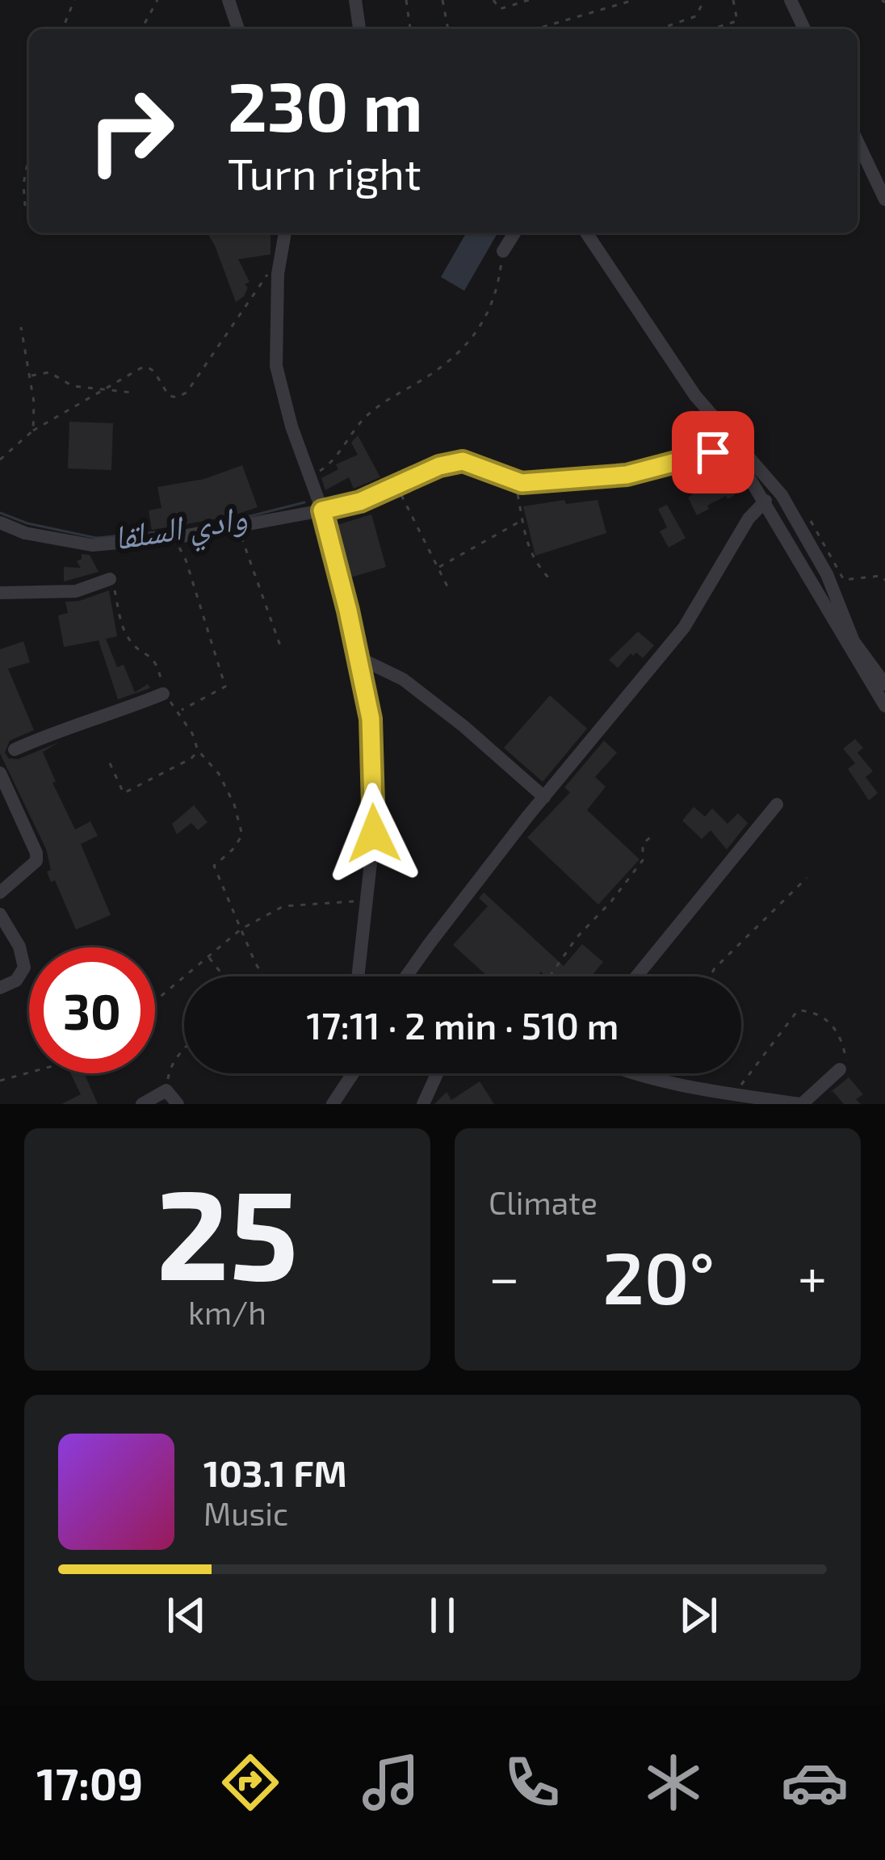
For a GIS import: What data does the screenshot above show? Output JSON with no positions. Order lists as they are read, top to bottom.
{
  "water": ["وادي السلقا"],
  "page": {
    "turn": ["230 m", "Turn right"],
    "limit": "30",
    "trip": "17:11 · 2 min · 510 m",
    "tile": [
      ["25", "km/h"],
      "Climate"
    ],
    "heat": ["−", "20°", "+"],
    "song": ["103.1 FM", "Music"],
    "tabs": "17:09"
  }
}
